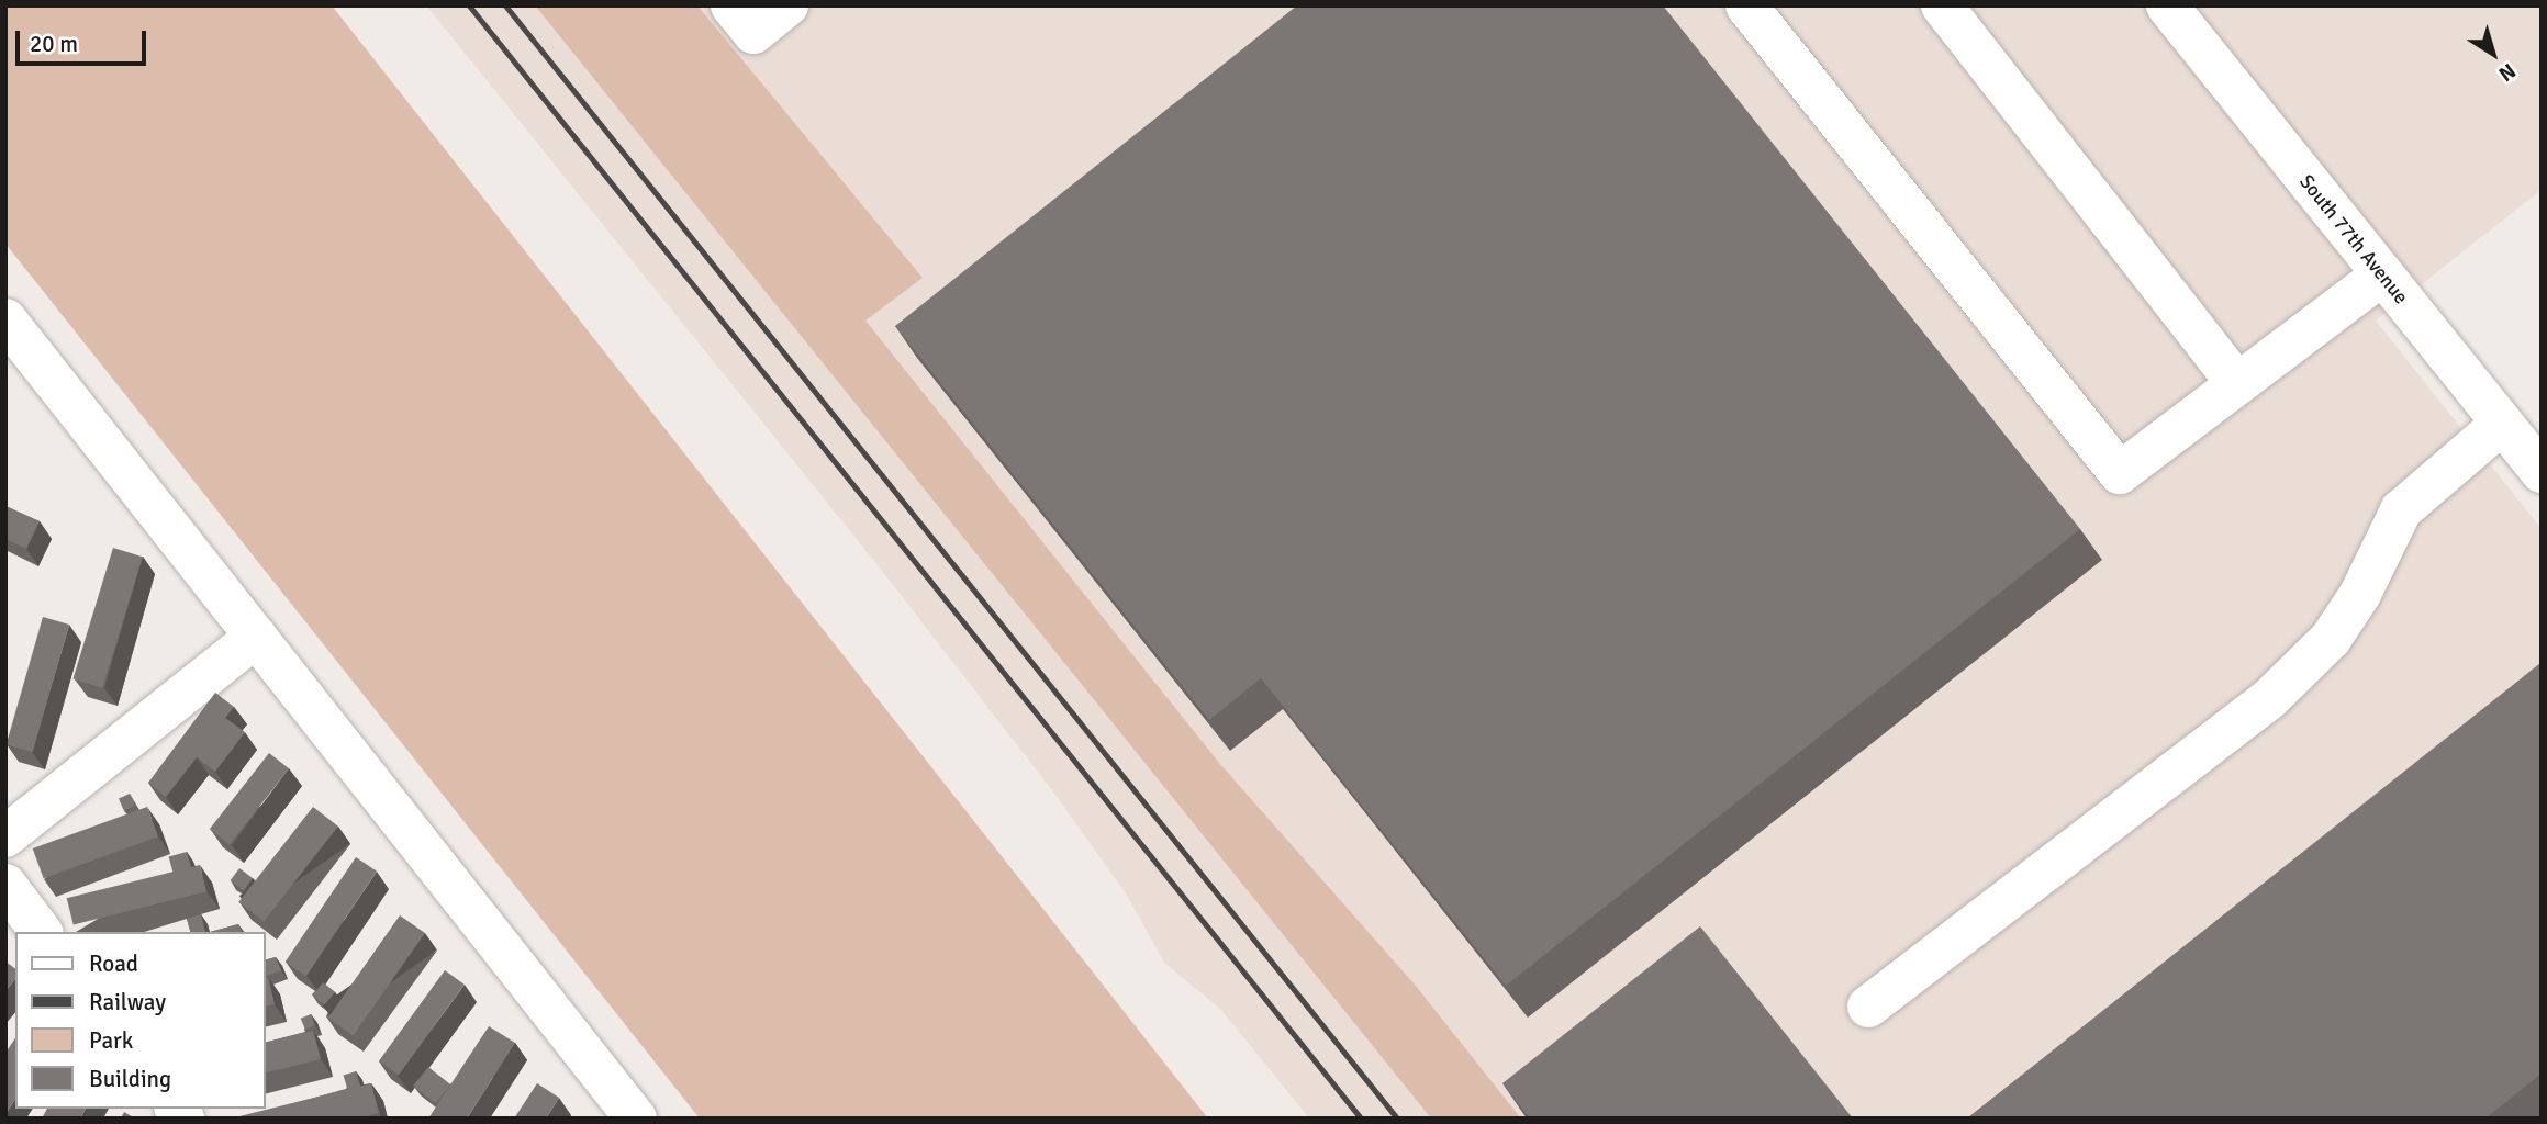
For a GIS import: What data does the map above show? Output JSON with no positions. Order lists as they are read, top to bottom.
{
  "streets": {
    "street": ["South 77th Avenue"]
  },
  "legend": [
    "Road",
    "Railway",
    "Park",
    "Building"
  ],
  "scale_bar": "20 m",
  "north": "bottom right"
}
